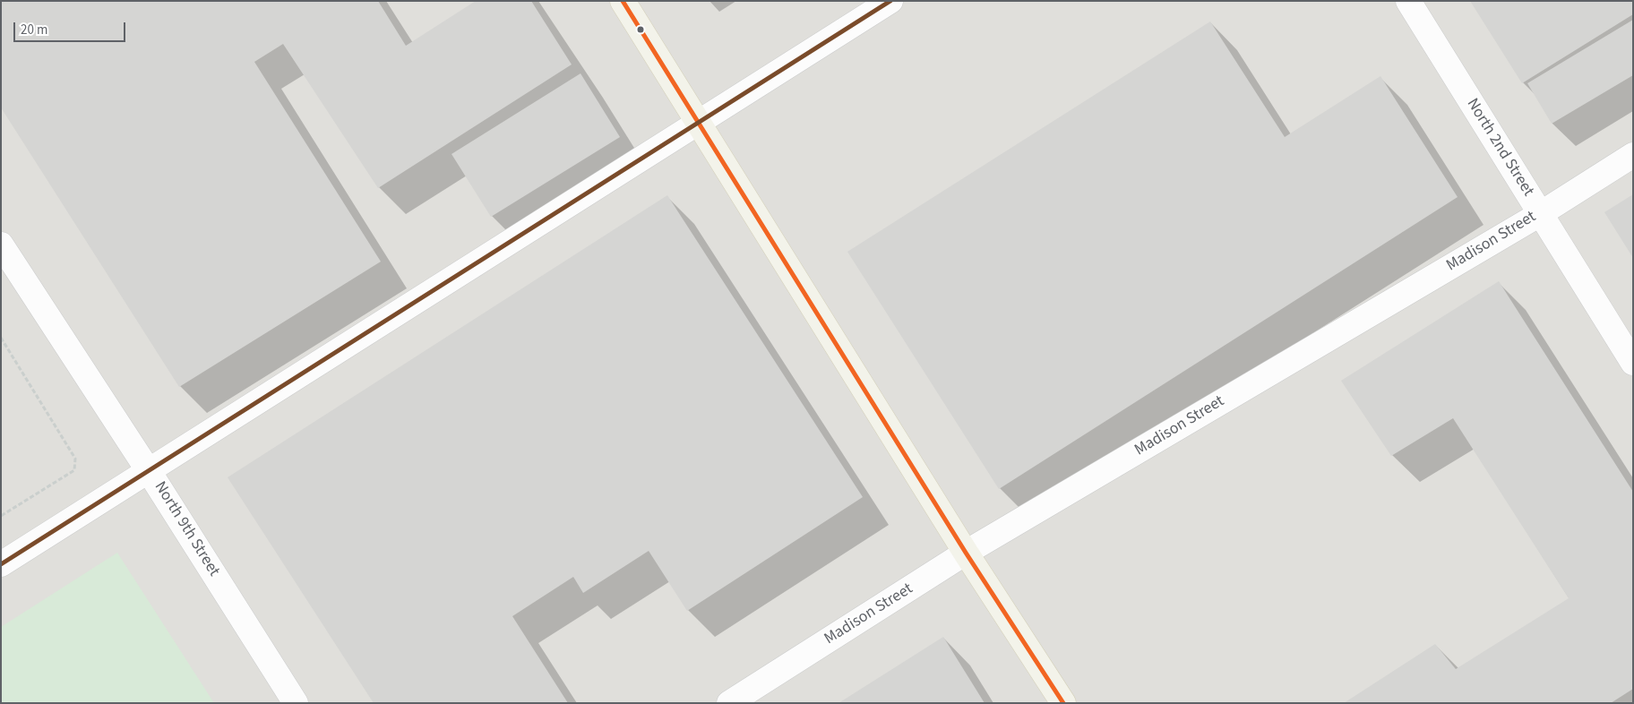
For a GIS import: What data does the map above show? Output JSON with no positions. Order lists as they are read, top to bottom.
{
  "streets": {
    "street": ["North 2nd Street", "Madison Street", "North 9th Street"]
  },
  "crossings": [
    ["North 2nd Street", "Madison Street"]
  ],
  "scale_bar": "20 m"
}
